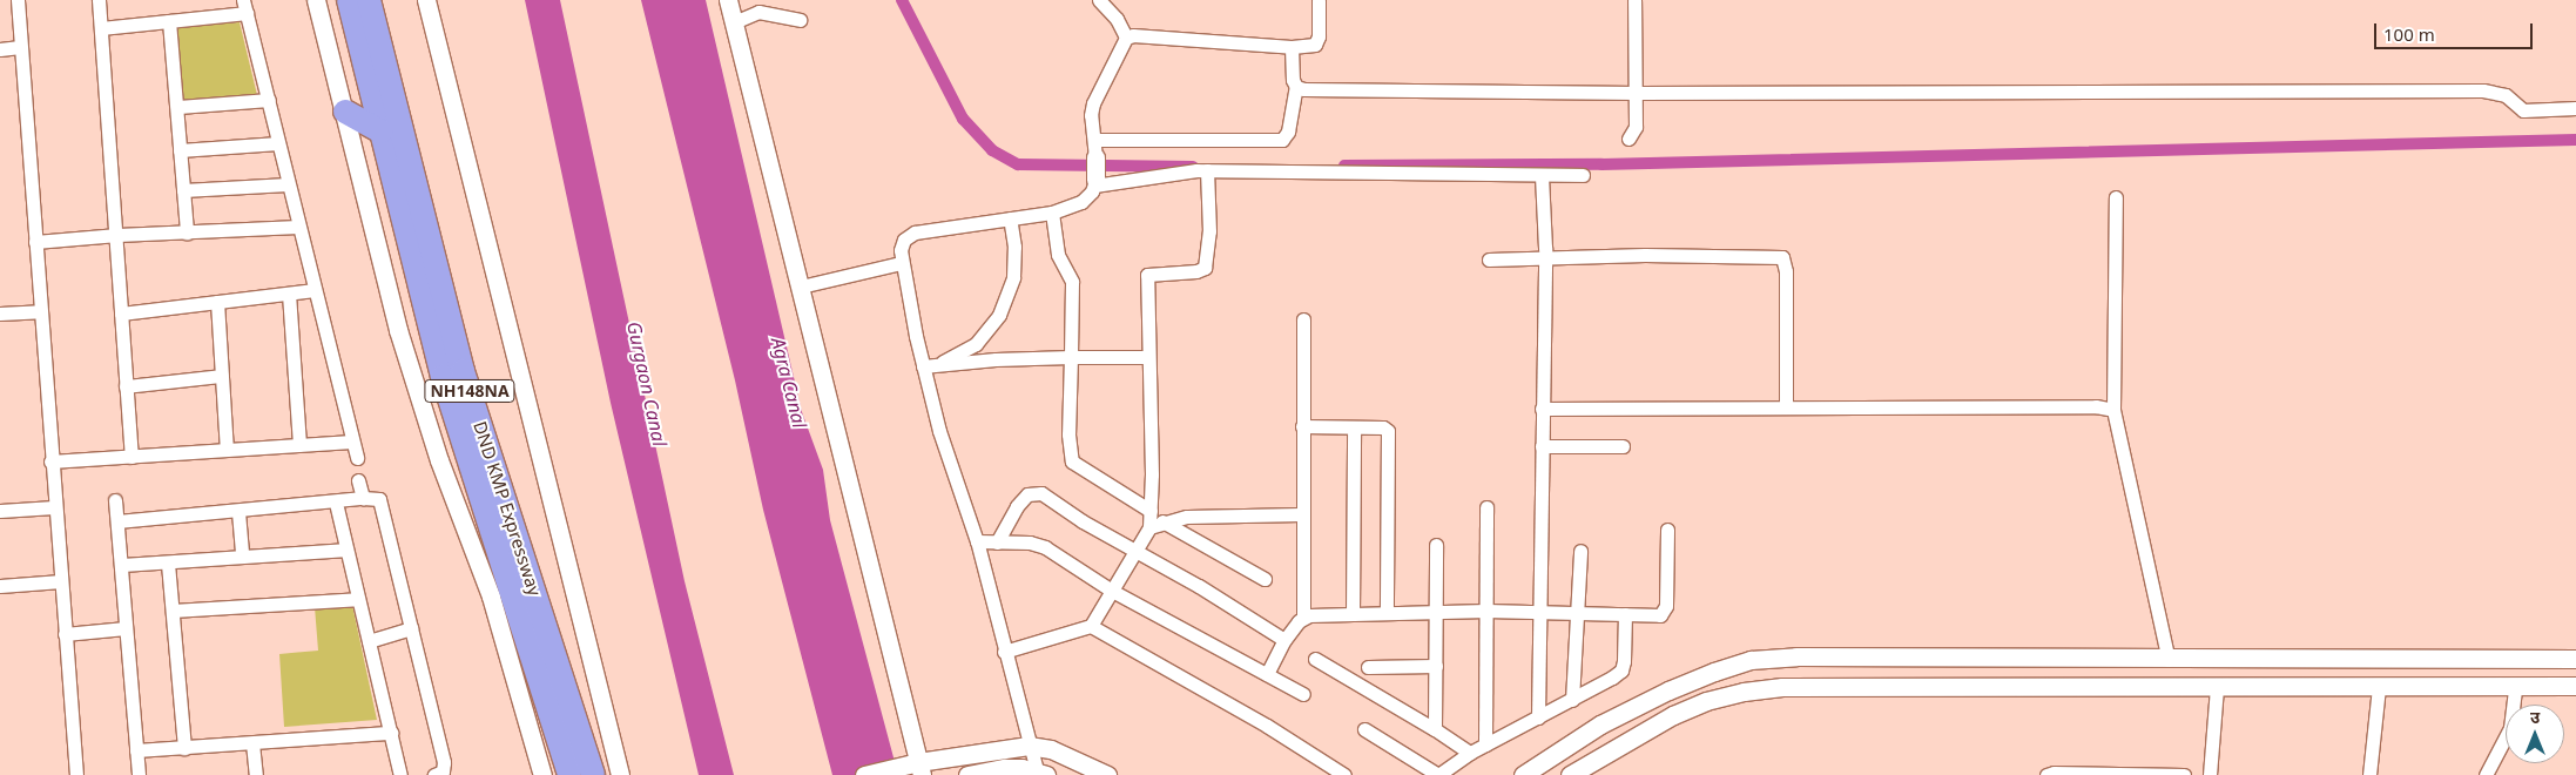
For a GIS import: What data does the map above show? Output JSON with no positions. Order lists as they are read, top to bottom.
{
  "streets": {
    "highway": ["NH148NA", "DND KMP Expressway"]
  },
  "water": ["Agra Canal", "Gurgaon Canal"],
  "scale_bar": "100 m",
  "north": "top"
}
